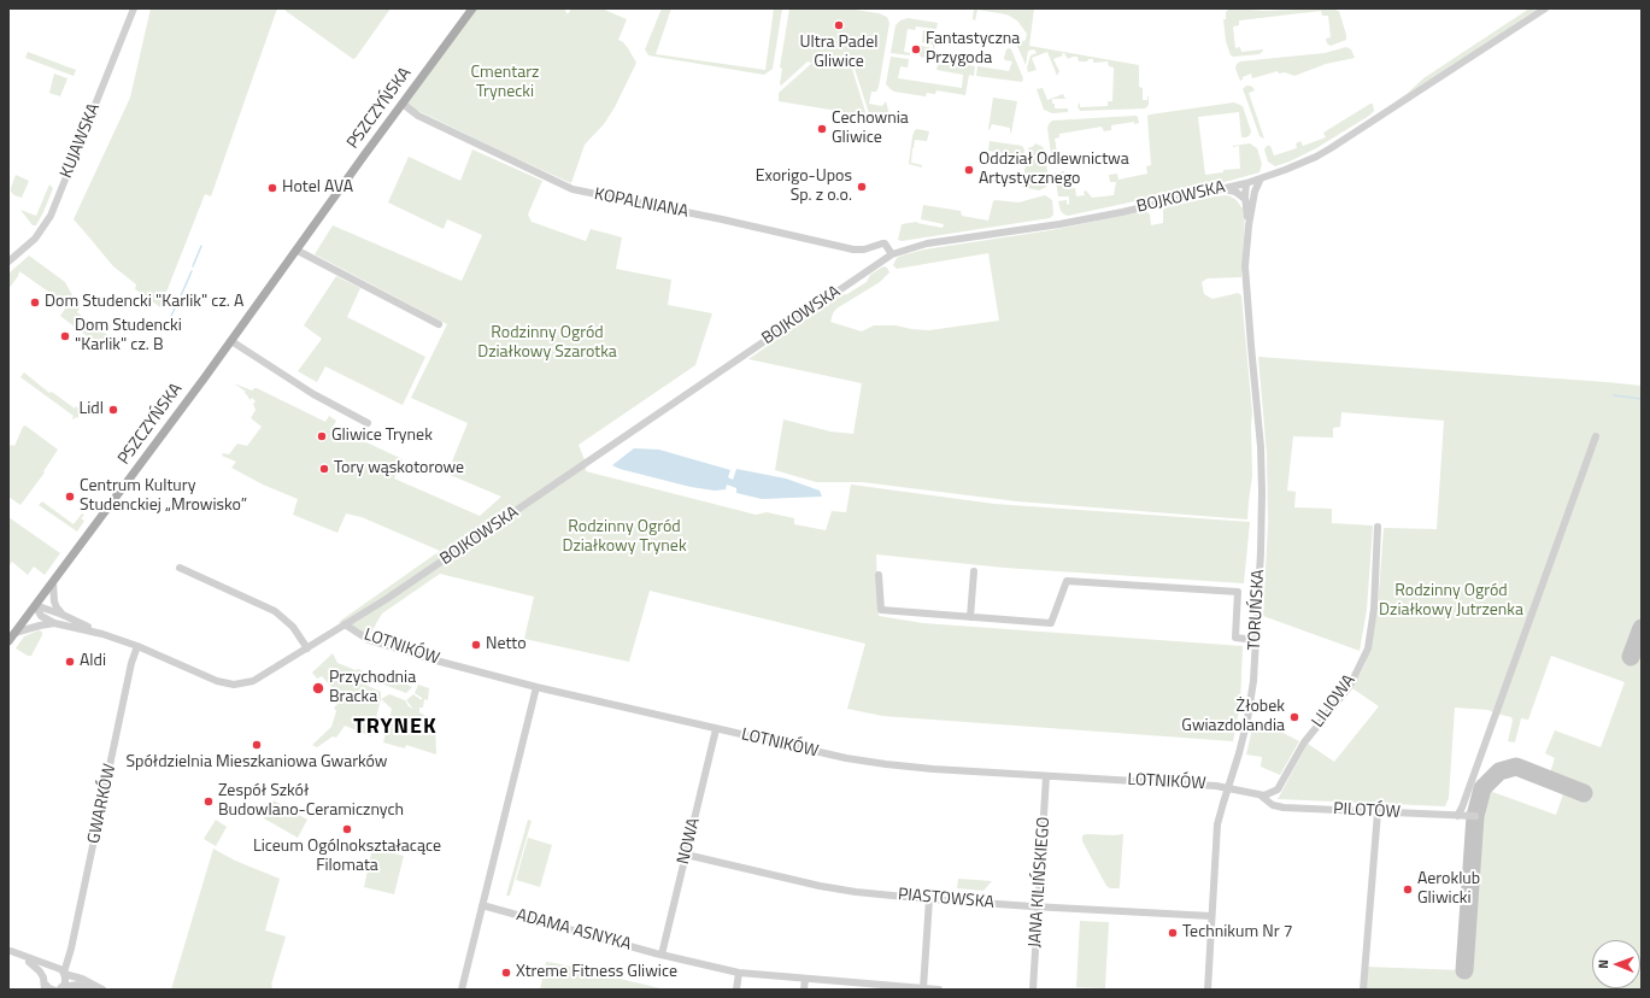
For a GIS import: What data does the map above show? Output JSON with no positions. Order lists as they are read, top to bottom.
{
  "streets": {
    "main road": ["PSZCZYŃSKA"],
    "street": [
      "KUJAWSKA",
      "BOJKOWSKA",
      "KOPALNIANA",
      "TORUŃSKA",
      "LOTNIKÓW",
      "LILIOWA",
      "GWARKÓW",
      "PILOTÓW",
      "NOWA",
      "JANA KILIŃSKIEGO",
      "PIASTOWSKA",
      "ADAMA ASNYKA"
    ]
  },
  "crossings": [
    ["PSZCZYŃSKA", "BOJKOWSKA"],
    ["PSZCZYŃSKA", "KOPALNIANA"],
    ["BOJKOWSKA", "KOPALNIANA"],
    ["BOJKOWSKA", "TORUŃSKA"],
    ["BOJKOWSKA", "LOTNIKÓW"],
    ["BOJKOWSKA", "GWARKÓW"],
    ["TORUŃSKA", "LOTNIKÓW"],
    ["TORUŃSKA", "PIASTOWSKA"],
    ["LOTNIKÓW", "NOWA"],
    ["LOTNIKÓW", "JANA KILIŃSKIEGO"],
    ["LILIOWA", "PILOTÓW"],
    ["NOWA", "PIASTOWSKA"],
    ["NOWA", "ADAMA ASNYKA"],
    ["JANA KILIŃSKIEGO", "PIASTOWSKA"]
  ],
  "districts": ["TRYNEK"],
  "parks": [
    "Cmentarz Trynecki",
    "Rodzinny Ogród Działkowy Szarotka",
    "Rodzinny Ogród Działkowy Trynek",
    "Rodzinny Ogród Działkowy Jutrzenka"
  ],
  "places": [
    "Ultra Padel Gliwice",
    "Fantastyczna Przygoda",
    "Cechownia Gliwice",
    "Oddział Odlewnictwa Artystycznego",
    "Exorigo-Upos Sp. z o.o.",
    "Hotel AVA",
    "Dom Studencki \"Karlik\" cz. A",
    "Dom Studencki \"Karlik\" cz. B",
    "Lidl",
    "Gliwice Trynek",
    "Tory wąskotorowe",
    "Centrum Kultury Studenckiej „Mrowisko”",
    "Netto",
    "Aldi",
    "Przychodnia Bracka",
    "Żłobek Gwiazdolandia",
    "Spółdzielnia Mieszkaniowa Gwarków",
    "Zespół Szkół Budowlano-Ceramicznych",
    "Liceum Ogólnokształacące Filomata",
    "Aeroklub Gliwicki",
    "Technikum Nr 7",
    "Xtreme Fitness Gliwice"
  ],
  "north": "left"
}
